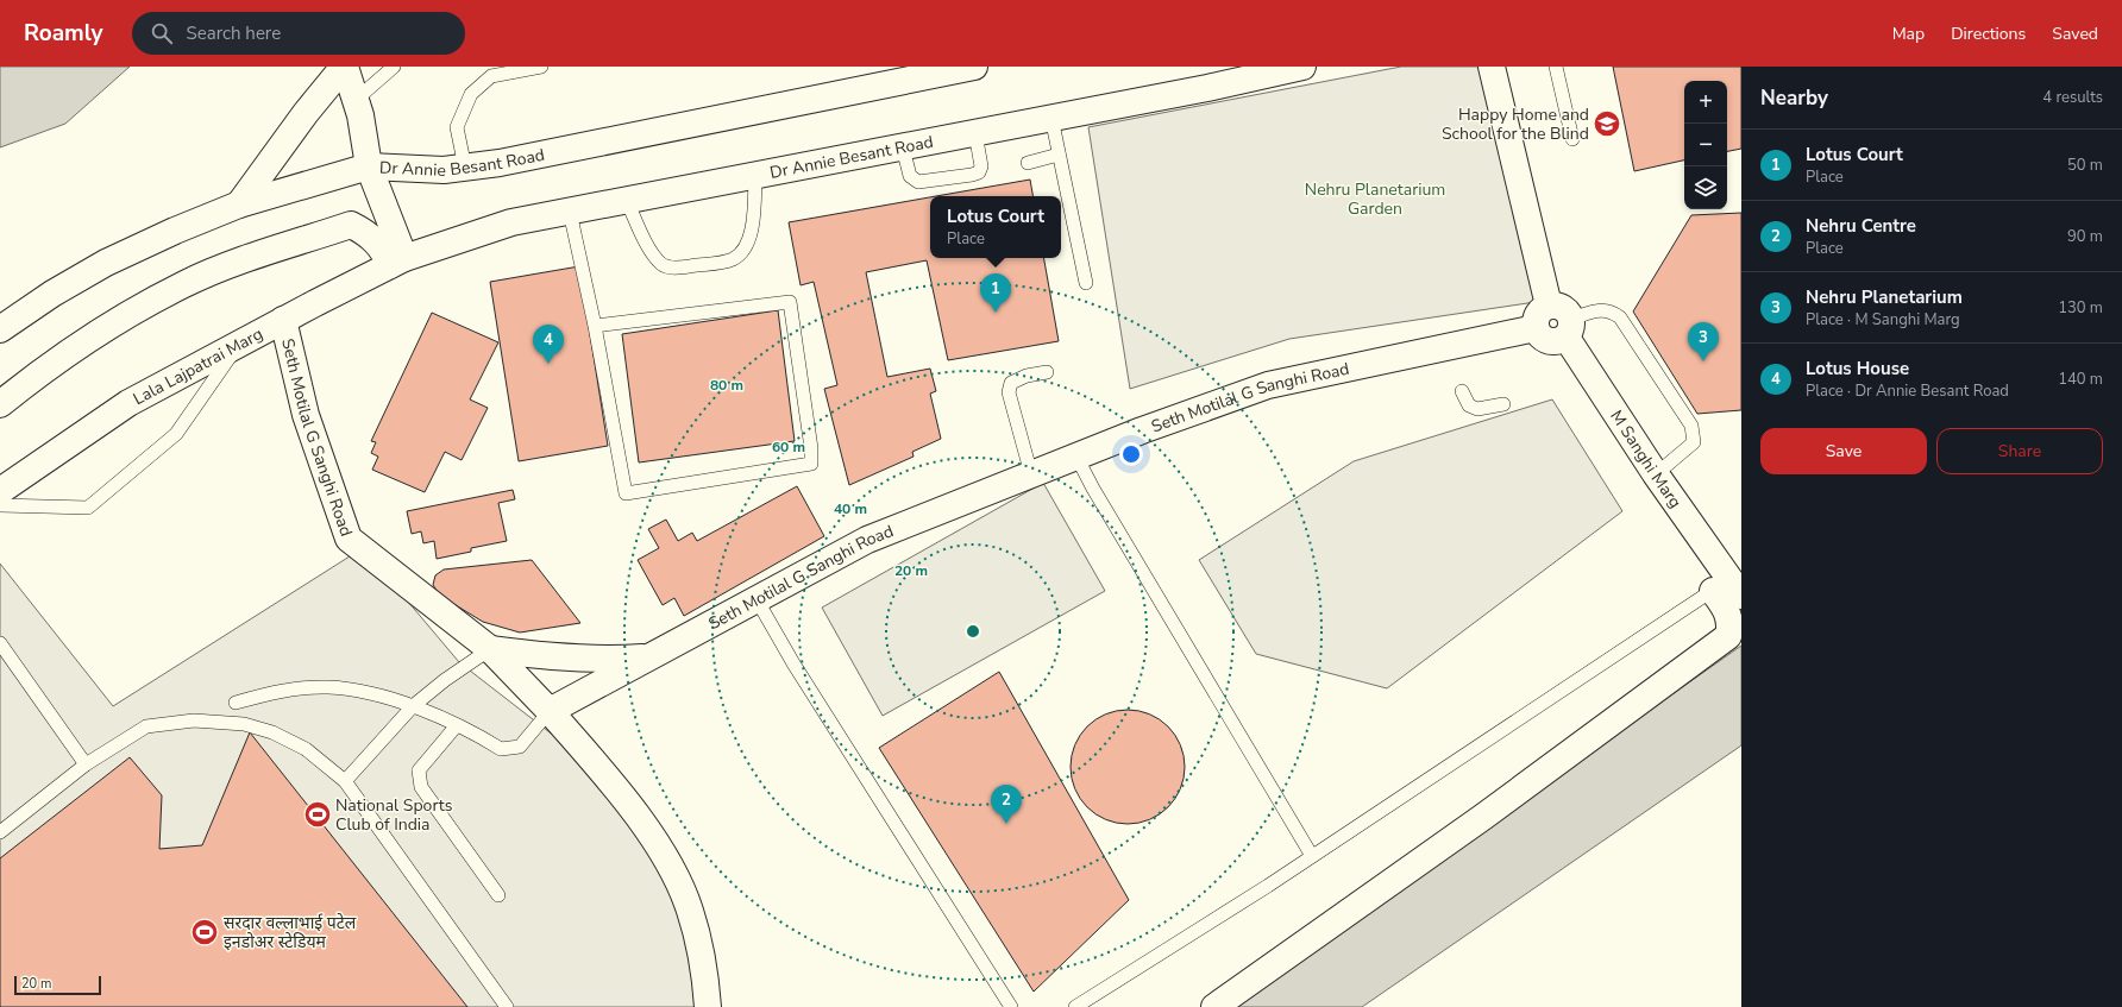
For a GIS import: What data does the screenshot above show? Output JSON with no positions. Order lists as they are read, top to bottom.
{
  "streets": {
    "main road": [
      "Dr Annie Besant Road",
      "Lala Lajpatrai Marg",
      "Seth Motilal G Sanghi Road",
      "M Sanghi Marg"
    ]
  },
  "crossings": [
    ["Dr Annie Besant Road", "Lala Lajpatrai Marg"],
    ["Lala Lajpatrai Marg", "Seth Motilal G Sanghi Road"],
    ["Seth Motilal G Sanghi Road", "M Sanghi Marg"]
  ],
  "parks": ["Nehru Planetarium Garden"],
  "places": {
    "school or university": ["Happy Home and School for the Blind"],
    "sports": ["National Sports Club of India", "सरदार वल्लाभाई पटेल इनडोअर स्टेडियम"]
  },
  "scale_bar": "20 m",
  "page": {
    "header": "Roamly",
    "search": "Search here",
    "nav": ["Map", "Directions", "Saved"],
    "heading": ["Nearby", "4 results"],
    "map_buttons": ["+", "−"],
    "list": [
      {
        "mark": "1",
        "name": "Lotus Court",
        "note": "Place",
        "value": "50 m"
      },
      {
        "mark": "2",
        "name": "Nehru Centre",
        "note": "Place",
        "value": "90 m"
      },
      {
        "mark": "3",
        "name": "Nehru Planetarium",
        "note": "Place · M Sanghi Marg",
        "value": "130 m"
      },
      {
        "mark": "4",
        "name": "Lotus House",
        "note": "Place · Dr Annie Besant Road",
        "value": "140 m"
      }
    ],
    "popup": ["Lotus Court", "Place"],
    "pins": [
      "1",
      "3",
      "4",
      "2"
    ],
    "buttons": ["Save", "Share"],
    "scale": "20 m"
  },
  "rings": [
    "80 m",
    "60 m",
    "40 m",
    "20 m"
  ]
}
